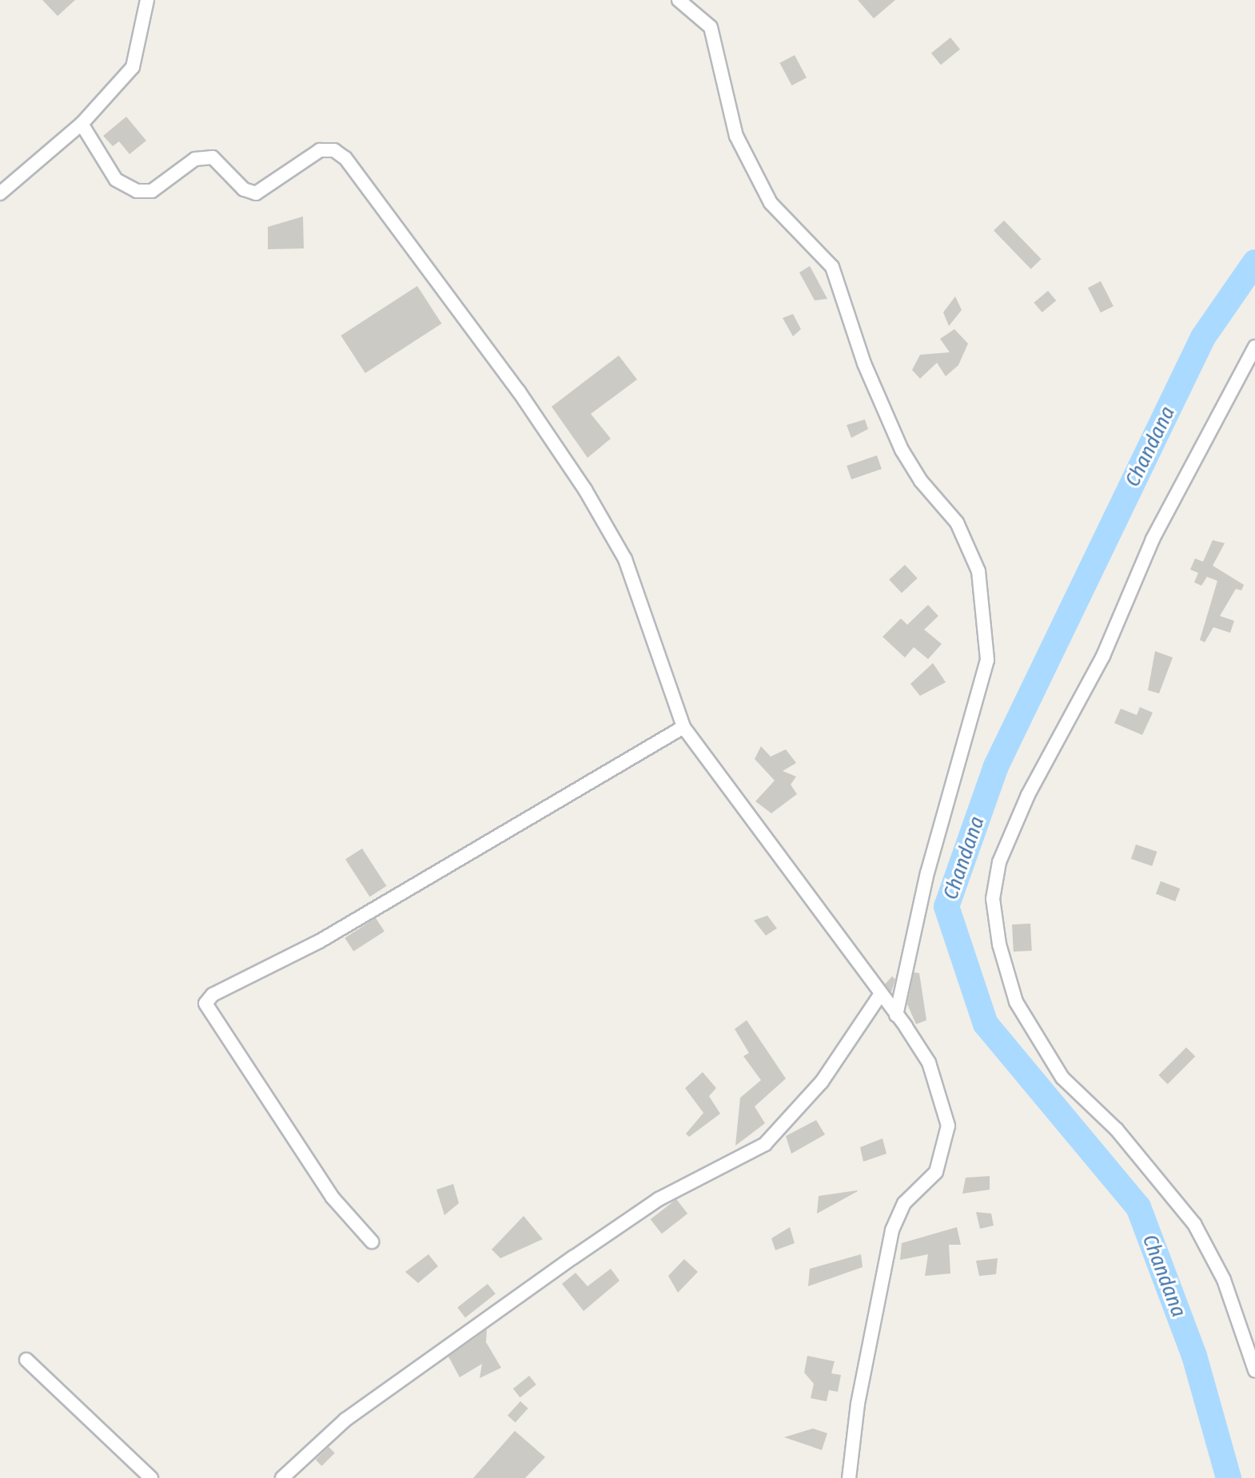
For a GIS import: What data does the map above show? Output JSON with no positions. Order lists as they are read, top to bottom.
{
  "water": ["Chandana"]
}
